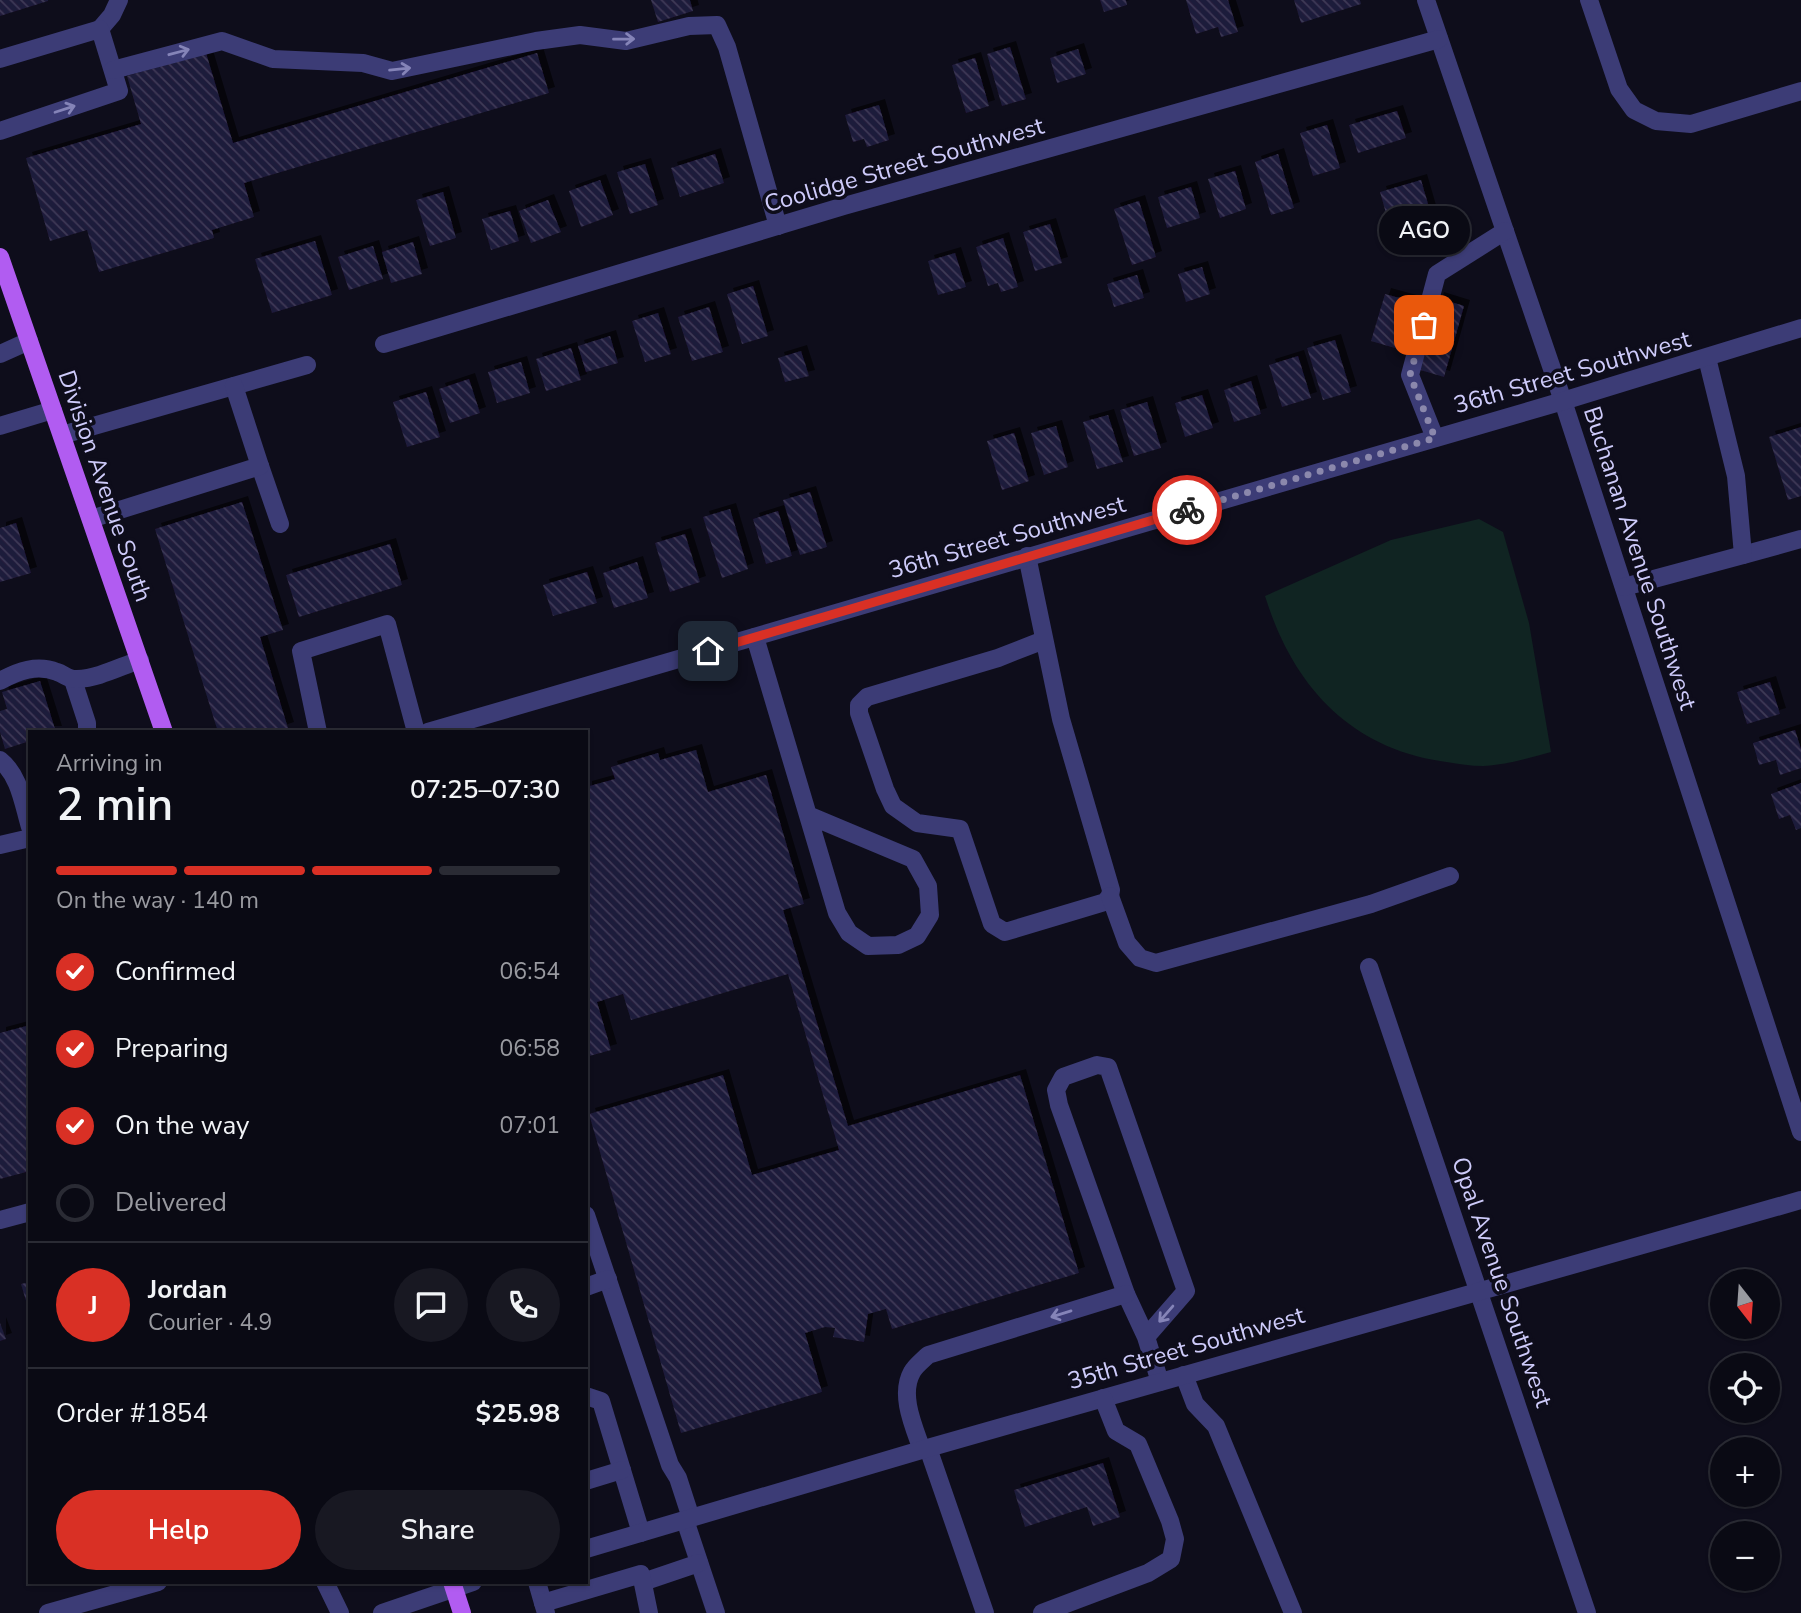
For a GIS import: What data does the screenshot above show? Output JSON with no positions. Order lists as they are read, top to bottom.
{
  "streets": {
    "main road": ["Division Avenue South"],
    "street": [
      "Coolidge Street Southwest",
      "36th Street Southwest",
      "Buchanan Avenue Southwest",
      "Opal Avenue Southwest",
      "35th Street Southwest"
    ]
  },
  "crossings": [
    ["Coolidge Street Southwest", "Buchanan Avenue Southwest"],
    ["36th Street Southwest", "Buchanan Avenue Southwest"],
    ["Opal Avenue Southwest", "35th Street Southwest"]
  ],
  "places": ["AGO"],
  "north": "bottom",
  "page": {
    "bubble": "AGO",
    "heading": ["2 min", "Arriving in", "07:25–07:30"],
    "panel": [
      "Jordan",
      "Courier · 4.9",
      "Order #1854",
      "$25.98"
    ],
    "bar": "On the way · 140 m",
    "list": [
      ["Confirmed", "06:54"],
      ["Preparing", "06:58"],
      ["On the way", "07:01"],
      "Delivered"
    ],
    "round": "J",
    "map_buttons": ["+", "−"],
    "buttons": ["Help", "Share"]
  }
}
